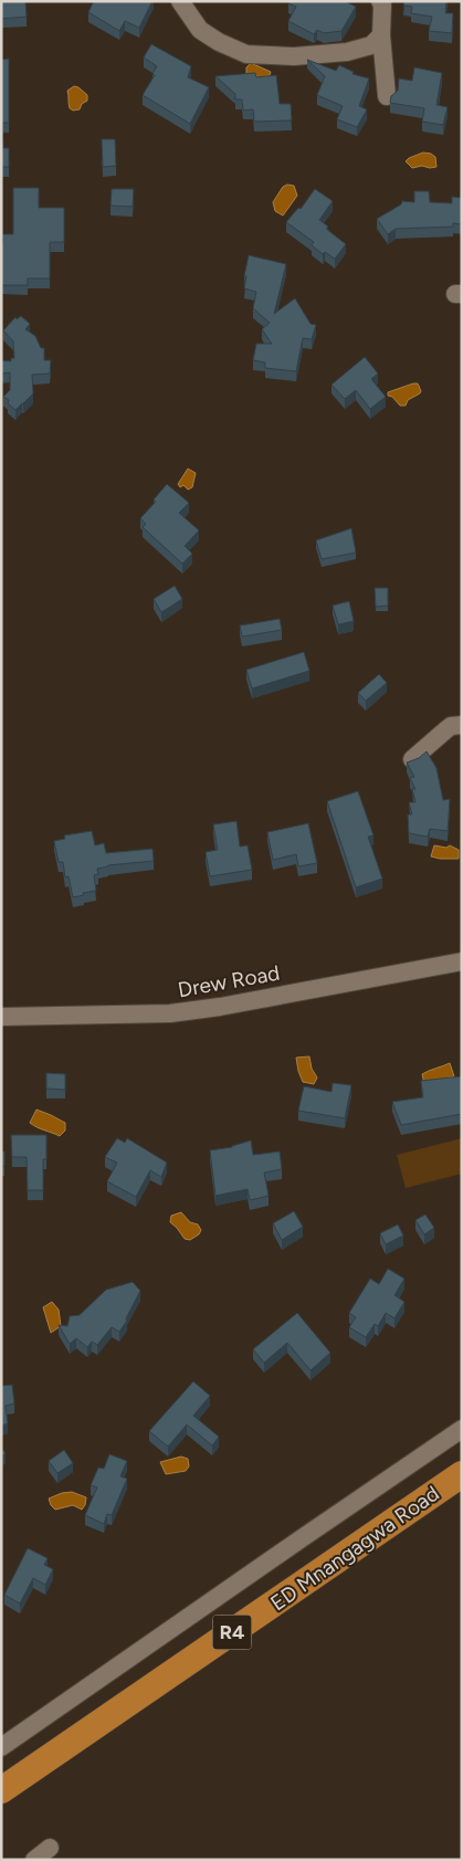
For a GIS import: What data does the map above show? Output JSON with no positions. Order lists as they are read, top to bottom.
{
  "streets": {
    "highway": ["ED Mnangagwa Road", "R4"],
    "street": ["Drew Road"]
  }
}
